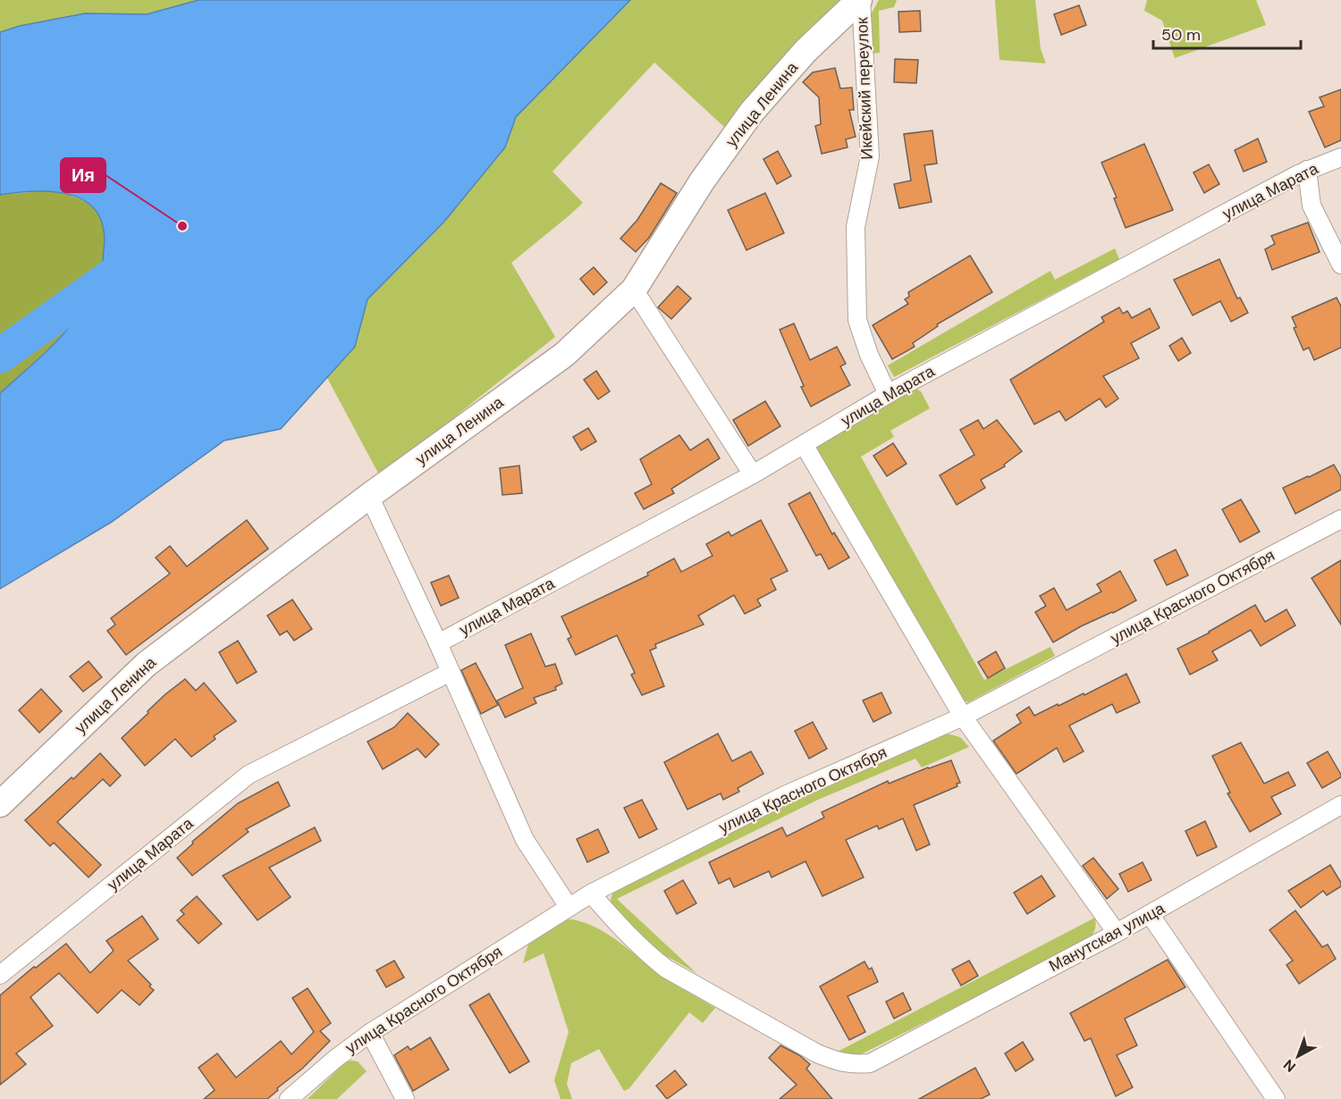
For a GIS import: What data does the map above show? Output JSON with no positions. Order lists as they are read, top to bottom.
{
  "streets": {
    "main road": ["улица Ленина"],
    "street": [
      "Икейский переулок",
      "улица Марата",
      "улица Красного Октября",
      "Манутская улица"
    ]
  },
  "crossings": [
    ["Икейский переулок", "улица Ленина"],
    ["Икейский переулок", "улица Марата"],
    ["улица Красного Октября", "Манутская улица"]
  ],
  "places": ["Ия"],
  "scale_bar": "50 m",
  "north": "bottom left"
}
